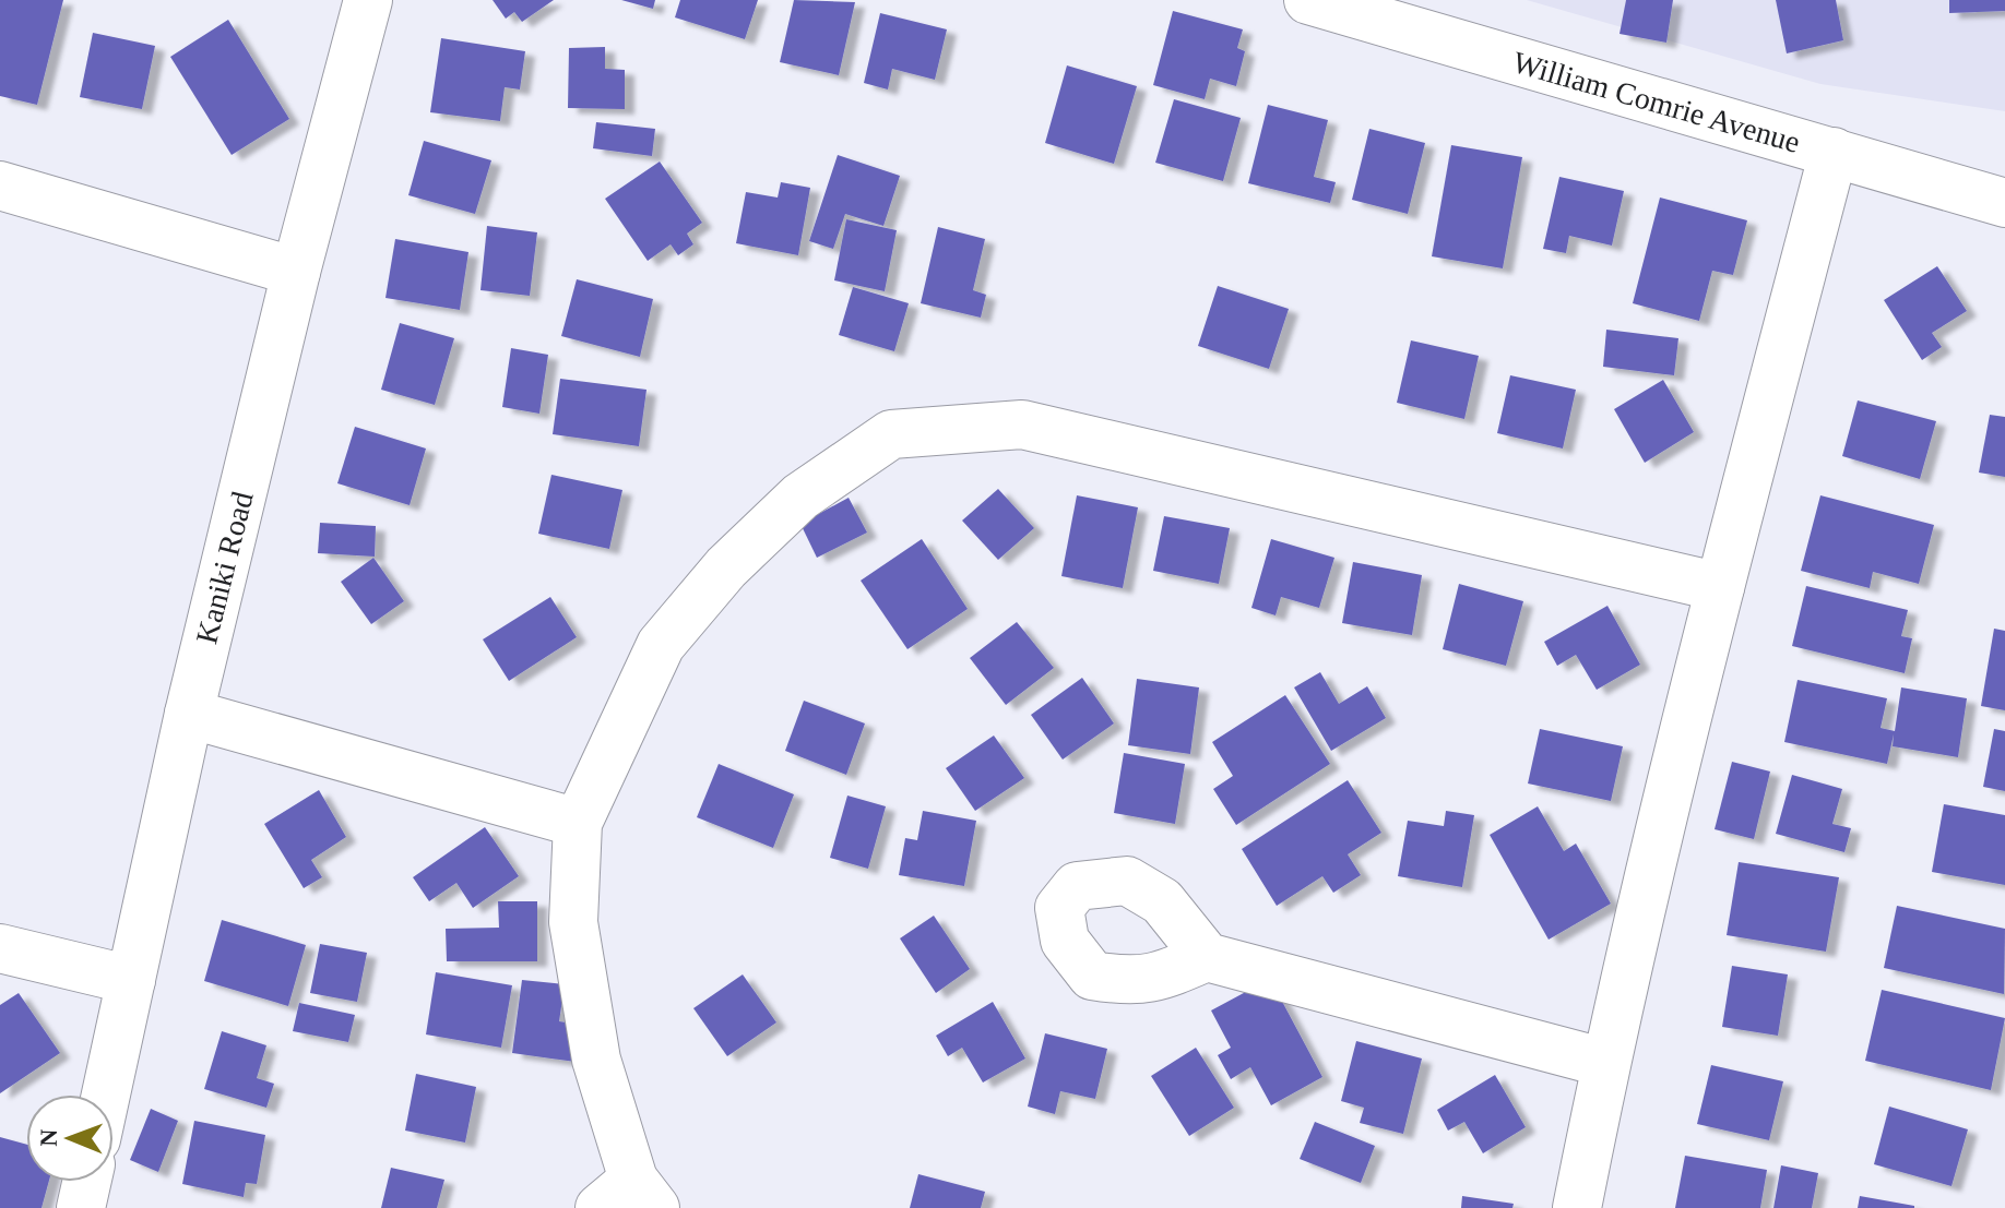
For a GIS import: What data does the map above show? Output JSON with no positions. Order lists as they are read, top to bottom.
{
  "streets": {
    "street": ["William Comrie Avenue", "Kaniki Road"]
  },
  "north": "left"
}
